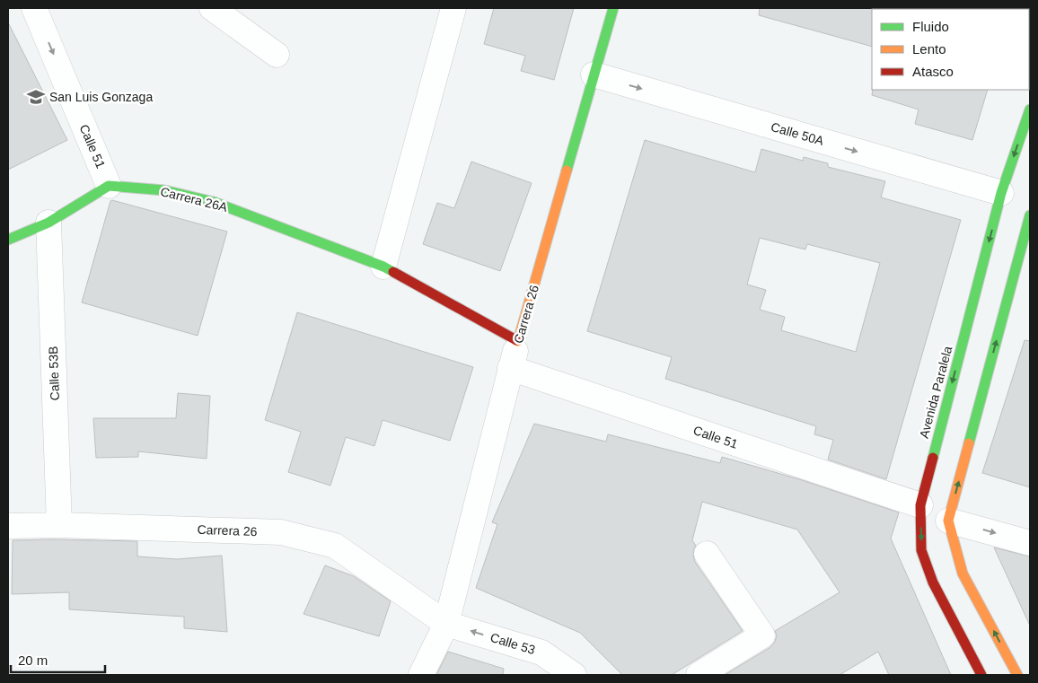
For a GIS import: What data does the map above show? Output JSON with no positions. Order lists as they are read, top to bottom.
{
  "streets": {
    "main road": ["Carrera 26A", "Carrera 26", "Avenida Paralela"],
    "street": [
      "Calle 50A",
      "Calle 51",
      "Calle 53B",
      "Calle 53"
    ]
  },
  "crossings": [
    ["Calle 50A", "Carrera 26"],
    ["Calle 50A", "Avenida Paralela"],
    ["Calle 51", "Carrera 26A"],
    ["Calle 51", "Carrera 26"],
    ["Calle 51", "Avenida Paralela"],
    ["Carrera 26A", "Carrera 26"],
    ["Carrera 26", "Calle 53B"],
    ["Carrera 26", "Calle 53"]
  ],
  "one_way": ["Calle 50A", "Calle 53"],
  "places": {
    "school or university": ["San Luis Gonzaga"]
  },
  "legend": ["Fluido", "Lento", "Atasco"],
  "scale_bar": "20 m"
}
